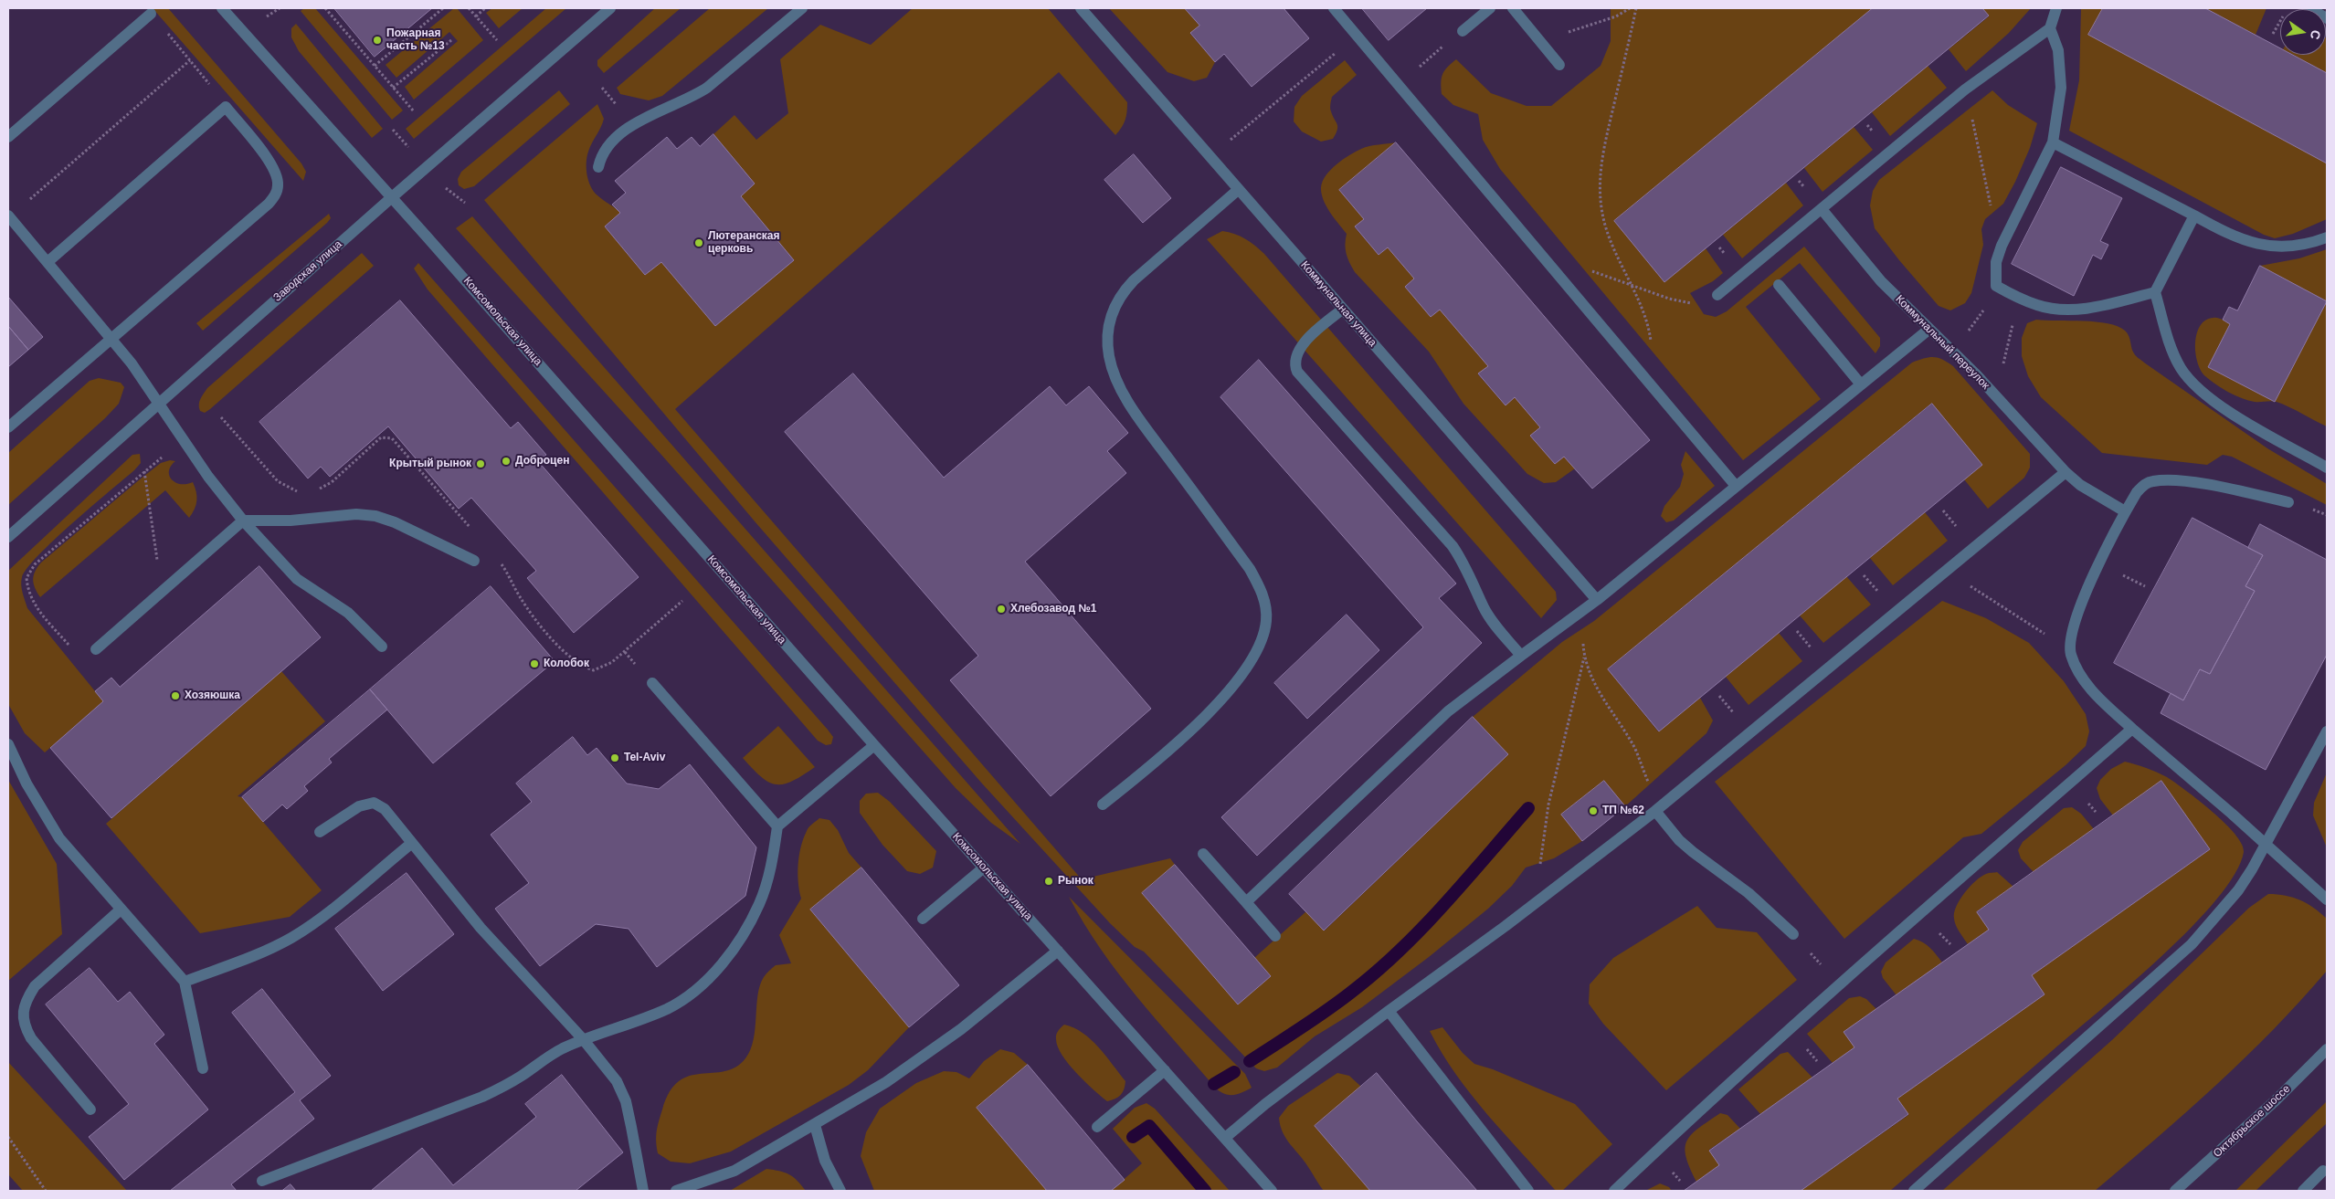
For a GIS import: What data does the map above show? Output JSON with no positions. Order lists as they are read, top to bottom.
{
  "streets": {
    "street": [
      "Заводская улица",
      "Коммунальная улица",
      "Комсомольская улица",
      "Коммунальный переулок",
      "Октябрьское шоссе"
    ]
  },
  "crossings": [
    ["Заводская улица", "Комсомольская улица"]
  ],
  "places": [
    "Пожарная часть №13",
    "Лютеранская церковь",
    "Доброцен",
    "Крытый рынок",
    "Хлебозавод №1",
    "Колобок",
    "Хозяюшка",
    "Tel-Aviv",
    "ТП №62",
    "Рынок"
  ],
  "north": "right"
}
